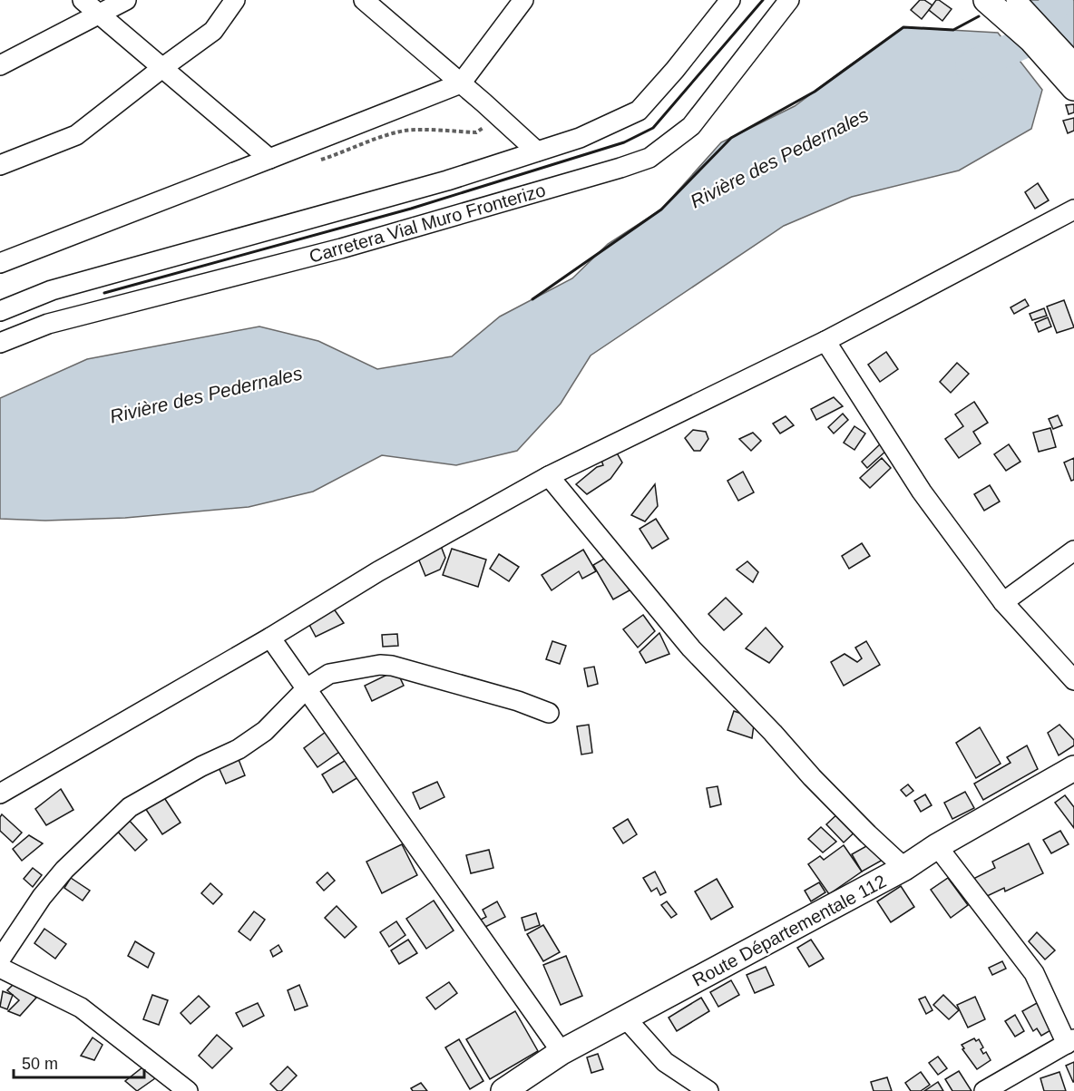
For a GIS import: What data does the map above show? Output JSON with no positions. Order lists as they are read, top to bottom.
{
  "streets": {
    "main road": ["Route Départementale 112"],
    "street": ["Carretera Vial Muro Fronterizo"]
  },
  "water": ["Rivière des Pedernales"],
  "scale_bar": "50 m"
}
